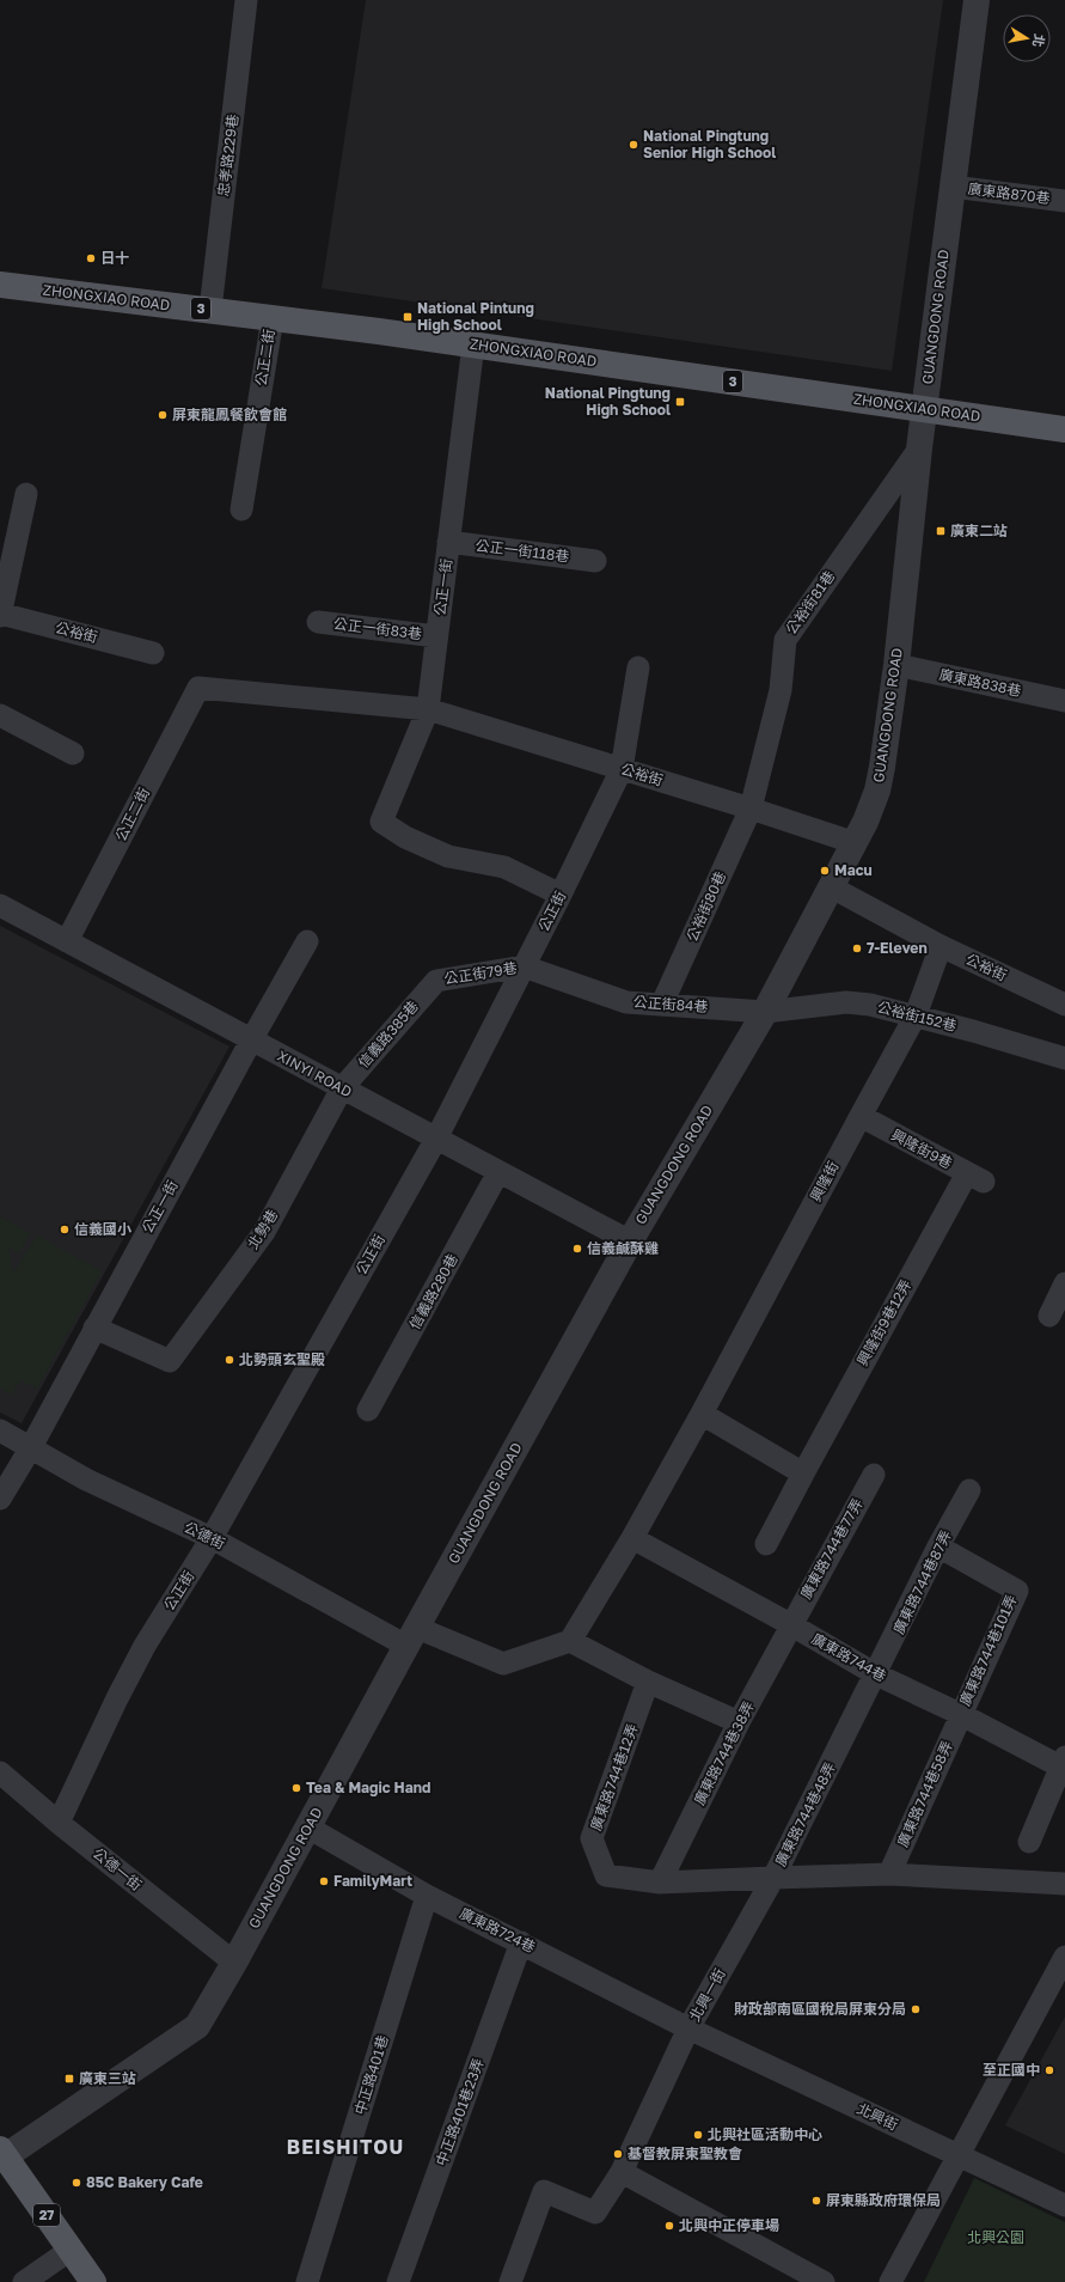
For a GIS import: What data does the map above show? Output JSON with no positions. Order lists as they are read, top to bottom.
{
  "streets": {
    "main road": ["ZHONGXIAO ROAD", "3", "27"],
    "street": [
      "忠孝路229巷",
      "廣東路870巷",
      "GUANGDONG ROAD",
      "公正二街",
      "公正一街118巷",
      "公正一街",
      "公裕街81巷",
      "公正一街83巷",
      "公裕街",
      "廣東路838巷",
      "公裕街80巷",
      "公正街",
      "公正街79巷",
      "公正街84巷",
      "公裕街152巷",
      "信義路385巷",
      "XINYI ROAD",
      "興隆街9巷",
      "興隆街",
      "北勢巷",
      "信義路280巷",
      "興隆街9巷12弄",
      "公德街",
      "廣東路744巷77弄",
      "廣東路744巷87弄",
      "廣東路744巷101弄",
      "廣東路744巷",
      "廣東路744巷38弄",
      "廣東路744巷12弄",
      "廣東路744巷58弄",
      "廣東路744巷48弄",
      "公德一街",
      "廣東路724巷",
      "北興一街",
      "中正路401巷",
      "中正路401巷23弄",
      "北興街"
    ]
  },
  "crossings": [
    ["忠孝路229巷", "ZHONGXIAO ROAD"],
    ["廣東路870巷", "GUANGDONG ROAD"],
    ["ZHONGXIAO ROAD", "GUANGDONG ROAD"],
    ["ZHONGXIAO ROAD", "公正二街"],
    ["ZHONGXIAO ROAD", "公正一街"],
    ["GUANGDONG ROAD", "公裕街81巷"],
    ["GUANGDONG ROAD", "公裕街"],
    ["GUANGDONG ROAD", "廣東路838巷"],
    ["GUANGDONG ROAD", "公正街84巷"],
    ["GUANGDONG ROAD", "公裕街152巷"],
    ["GUANGDONG ROAD", "XINYI ROAD"],
    ["GUANGDONG ROAD", "公德街"],
    ["GUANGDONG ROAD", "公德一街"],
    ["GUANGDONG ROAD", "廣東路724巷"],
    ["GUANGDONG ROAD", "27"],
    ["公正二街", "公裕街"],
    ["公正二街", "XINYI ROAD"],
    ["公正一街118巷", "公正一街"],
    ["公正一街", "公正一街83巷"],
    ["公正一街", "公裕街"],
    ["公正一街", "公正街"],
    ["公正一街", "XINYI ROAD"],
    ["公正一街", "北勢巷"],
    ["公正一街", "公德街"],
    ["公裕街81巷", "公裕街"],
    ["公裕街81巷", "公裕街80巷"],
    ["公裕街", "公裕街80巷"],
    ["公裕街", "公正街"],
    ["公裕街", "興隆街"],
    ["公裕街80巷", "公正街84巷"],
    ["公正街", "公正街79巷"],
    ["公正街", "公正街84巷"],
    ["公正街", "XINYI ROAD"],
    ["公正街", "公德街"],
    ["公正街", "公德一街"],
    ["公正街79巷", "公正街84巷"],
    ["公正街79巷", "信義路385巷"],
    ["公正街84巷", "公裕街152巷"],
    ["公裕街152巷", "興隆街"],
    ["信義路385巷", "XINYI ROAD"],
    ["信義路385巷", "北勢巷"],
    ["XINYI ROAD", "北勢巷"],
    ["XINYI ROAD", "信義路280巷"],
    ["興隆街9巷", "興隆街"],
    ["興隆街9巷", "興隆街9巷12弄"],
    ["廣東路744巷77弄", "廣東路744巷"],
    ["廣東路744巷77弄", "廣東路744巷38弄"],
    ["廣東路744巷87弄", "廣東路744巷101弄"],
    ["廣東路744巷87弄", "廣東路744巷"],
    ["廣東路744巷87弄", "廣東路744巷48弄"],
    ["廣東路744巷101弄", "廣東路744巷"],
    ["廣東路744巷101弄", "廣東路744巷58弄"],
    ["廣東路744巷", "廣東路744巷38弄"],
    ["廣東路744巷", "廣東路744巷58弄"],
    ["廣東路744巷", "廣東路744巷48弄"],
    ["廣東路744巷38弄", "廣東路744巷12弄"],
    ["廣東路744巷38弄", "廣東路744巷48弄"],
    ["廣東路744巷12弄", "廣東路744巷48弄"],
    ["廣東路744巷48弄", "北興一街"],
    ["廣東路724巷", "北興一街"],
    ["廣東路724巷", "中正路401巷"],
    ["廣東路724巷", "中正路401巷23弄"],
    ["廣東路724巷", "北興街"],
    ["北興一街", "北興街"]
  ],
  "districts": ["BEISHITOU"],
  "parks": ["北興公園"],
  "places": {
    "other": [
      "National Pingtung Senior High School",
      "日十",
      "屏東龍鳳餐飲會館",
      "Macu",
      "7-Eleven",
      "信義國小",
      "信義鹹酥雞",
      "北勢頭玄聖殿",
      "Tea & Magic Hand",
      "FamilyMart",
      "財政部南區國稅局屏東分局",
      "至正國中",
      "北興社區活動中心",
      "基督教屏東聖教會",
      "85C Bakery Cafe",
      "屏東縣政府環保局",
      "北興中正停車場"
    ],
    "transit": [
      "National Pintung High School",
      "National Pingtung High School",
      "廣東二站",
      "廣東三站"
    ]
  },
  "north": "right"
}
